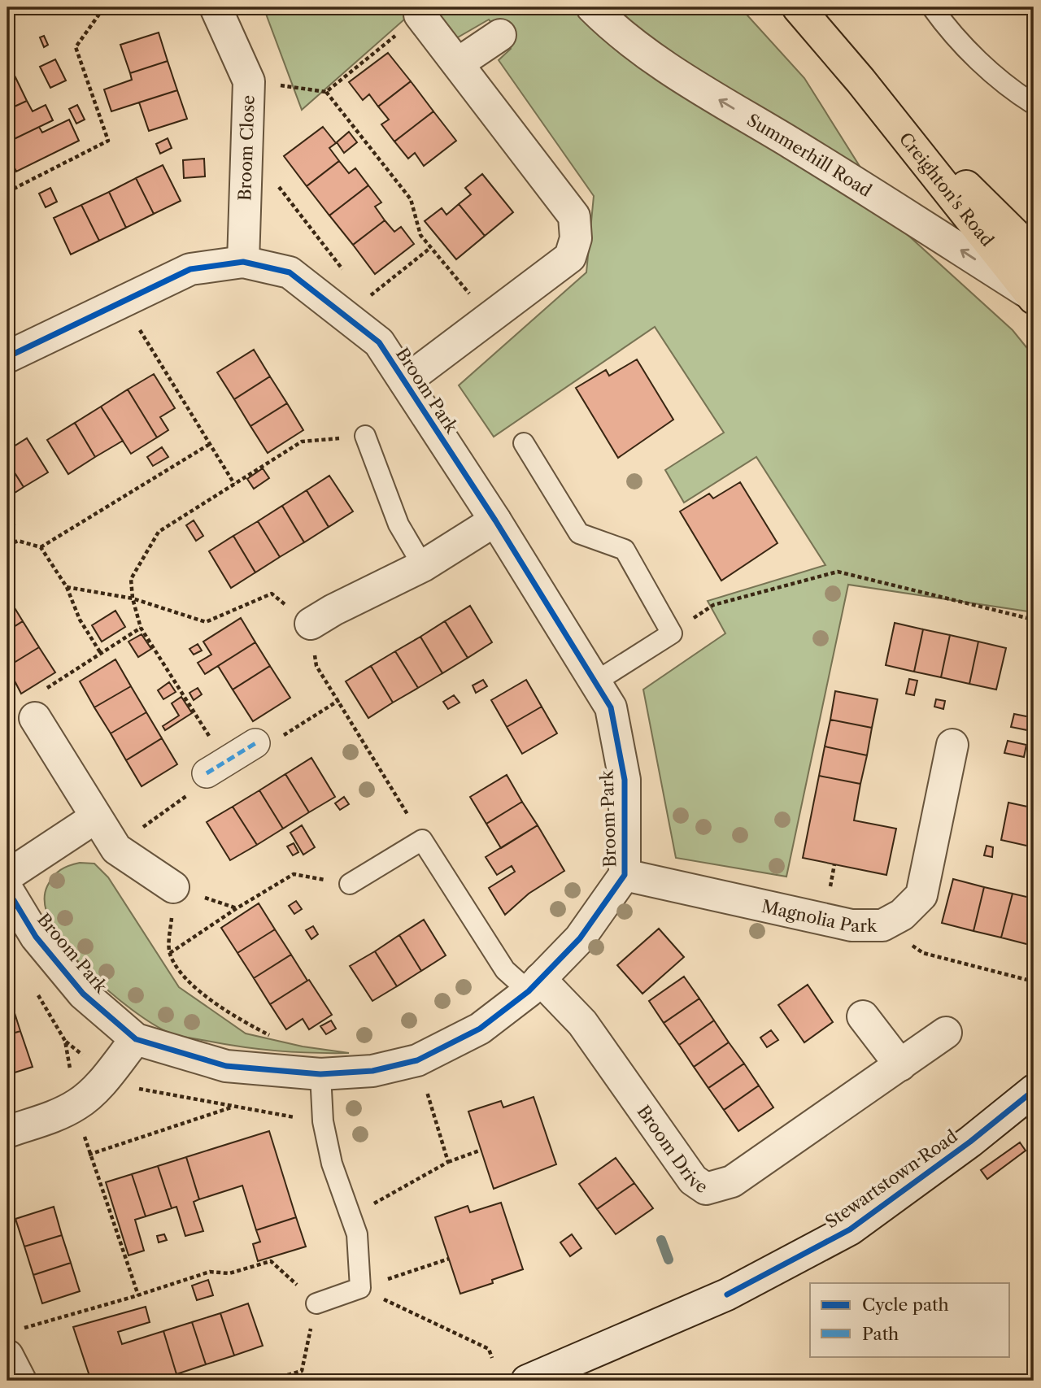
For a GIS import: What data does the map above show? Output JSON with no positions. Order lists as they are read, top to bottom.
{
  "streets": {
    "highway": ["Creighton's Road"],
    "street": [
      "Broom Close",
      "Summerhill Road",
      "Broom Park",
      "Magnolia Park",
      "Broom Drive",
      "Stewartstown Road"
    ]
  },
  "crossings": [
    ["Broom Close", "Broom Park"],
    ["Summerhill Road", "Creighton's Road"],
    ["Broom Park", "Magnolia Park"],
    ["Broom Park", "Broom Drive"]
  ],
  "one_way": ["Summerhill Road"],
  "legend": ["Cycle path", "Path"]
}
